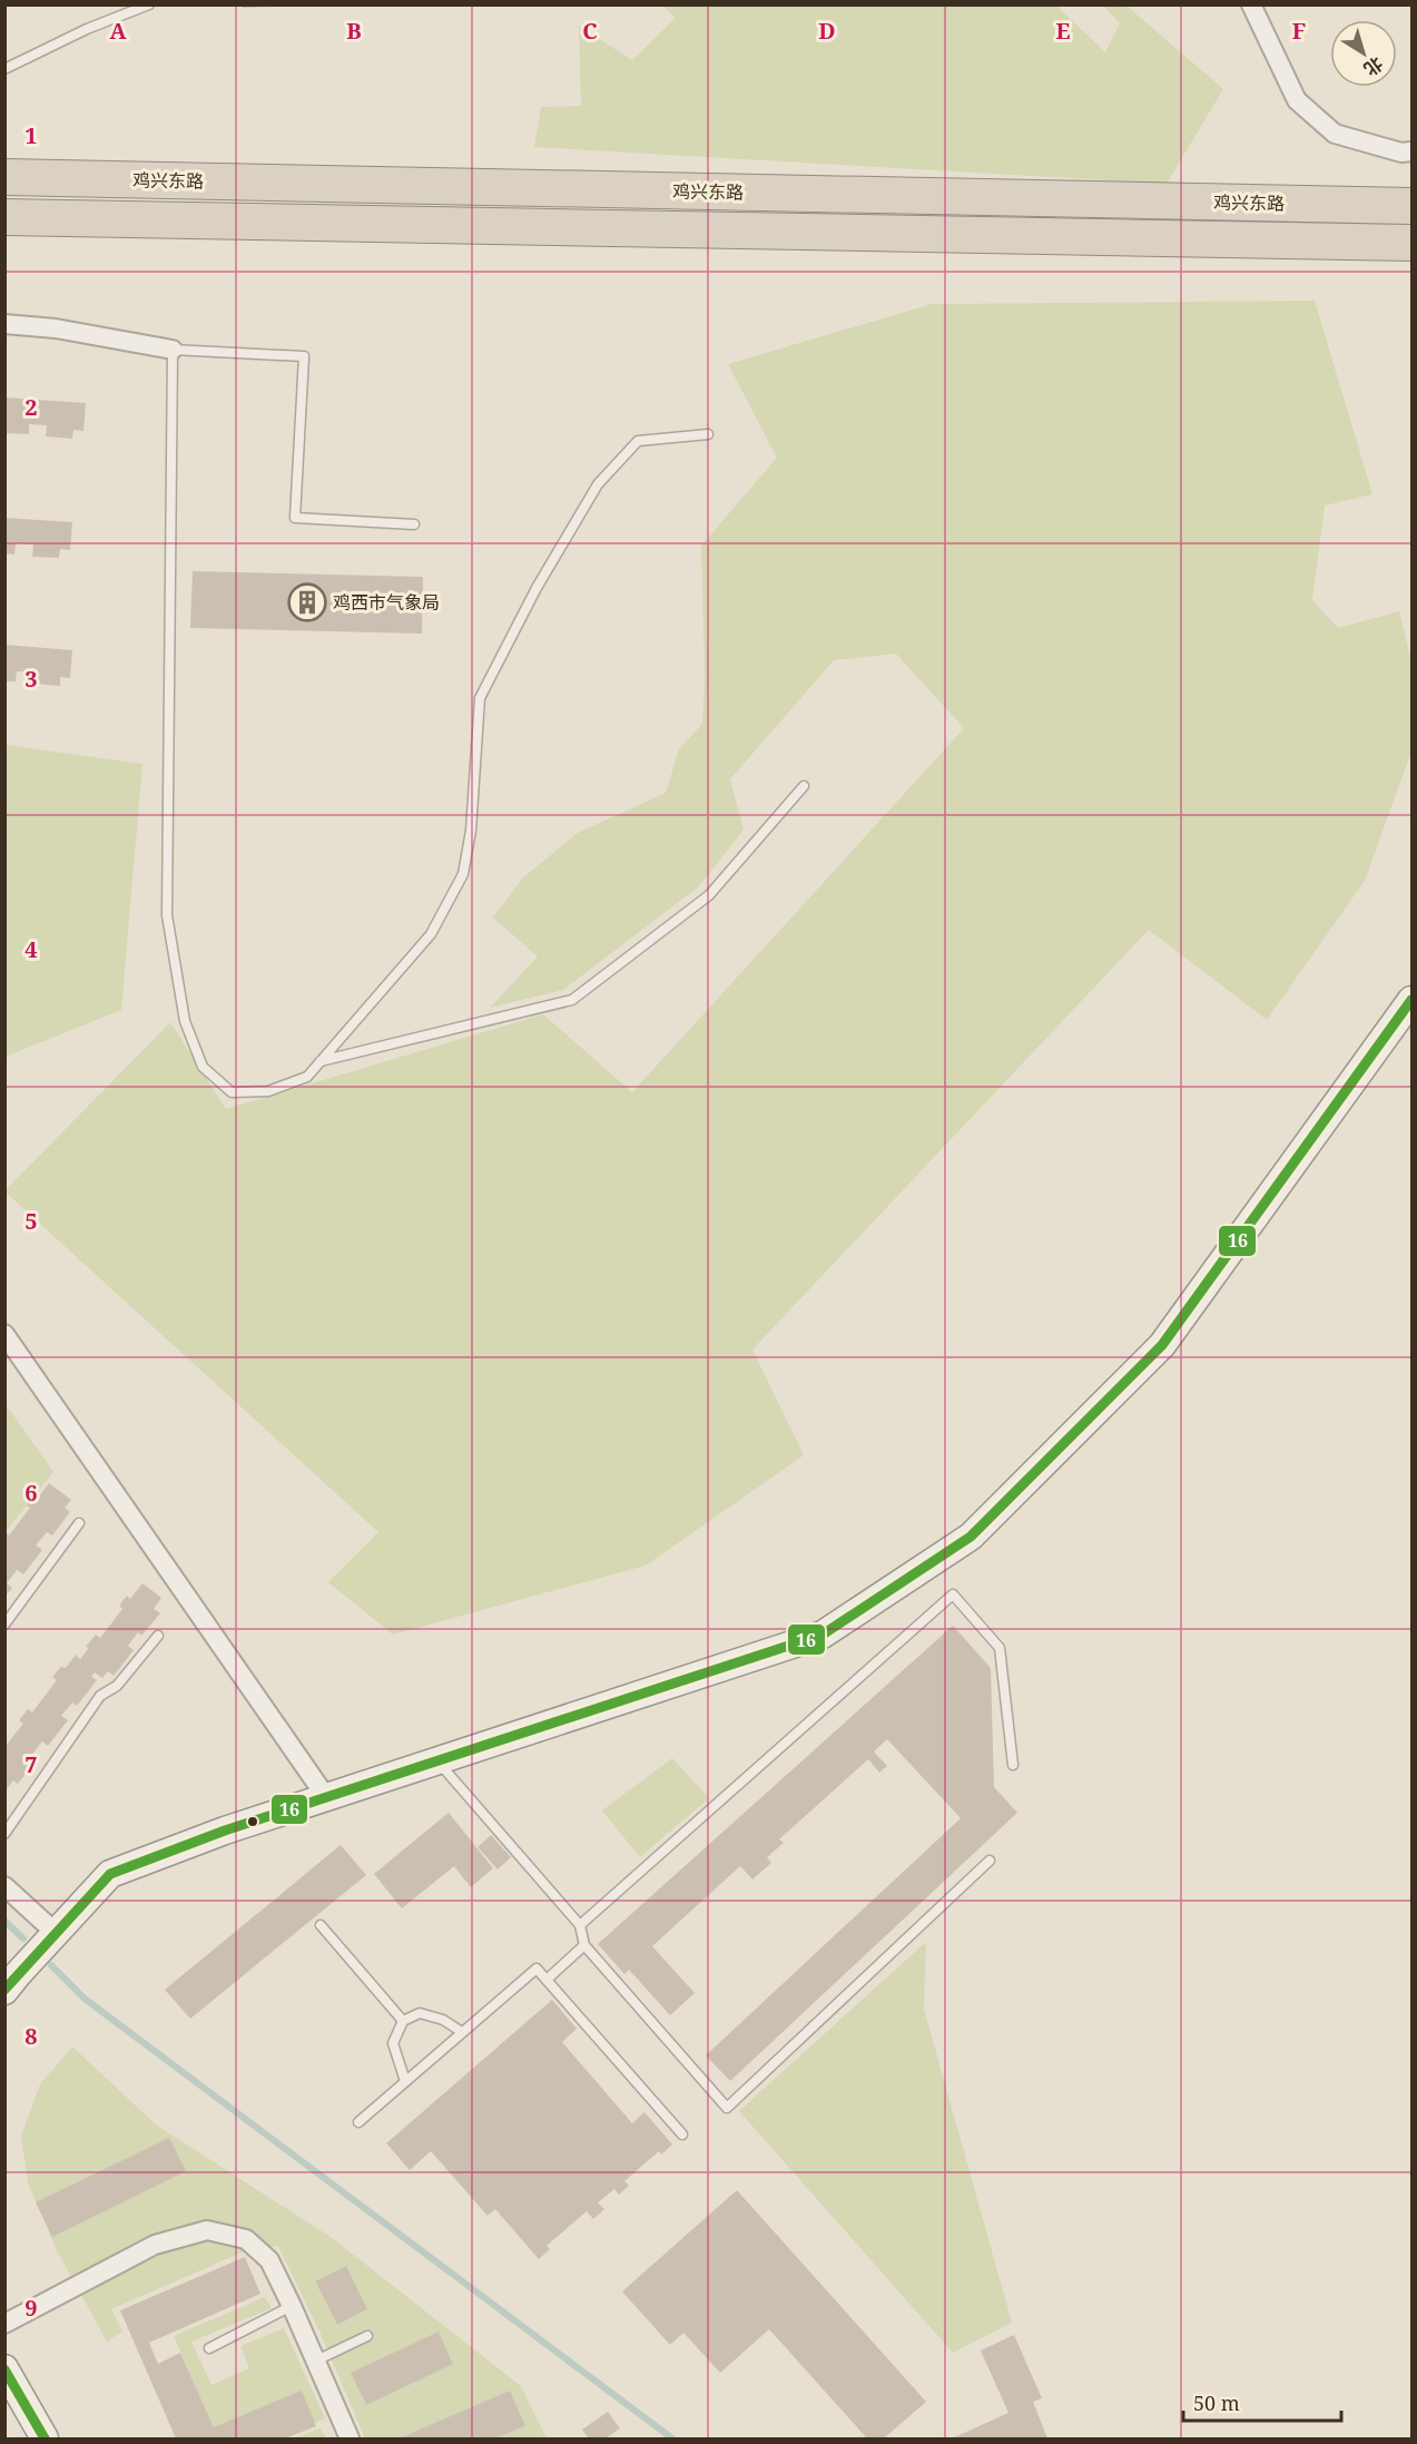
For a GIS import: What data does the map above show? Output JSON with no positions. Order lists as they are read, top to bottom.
{
  "streets": {
    "highway": ["鸡兴东路"]
  },
  "places": {
    "building": ["鸡西市气象局"]
  },
  "lines": ["transit line 16"],
  "scale_bar": "50 m",
  "north": "bottom right",
  "grid": {
    "columns": [
      "A",
      "B",
      "C",
      "D",
      "E",
      "F"
    ],
    "rows": [
      "1",
      "2",
      "3",
      "4",
      "5",
      "6",
      "7",
      "8",
      "9"
    ]
  }
}
